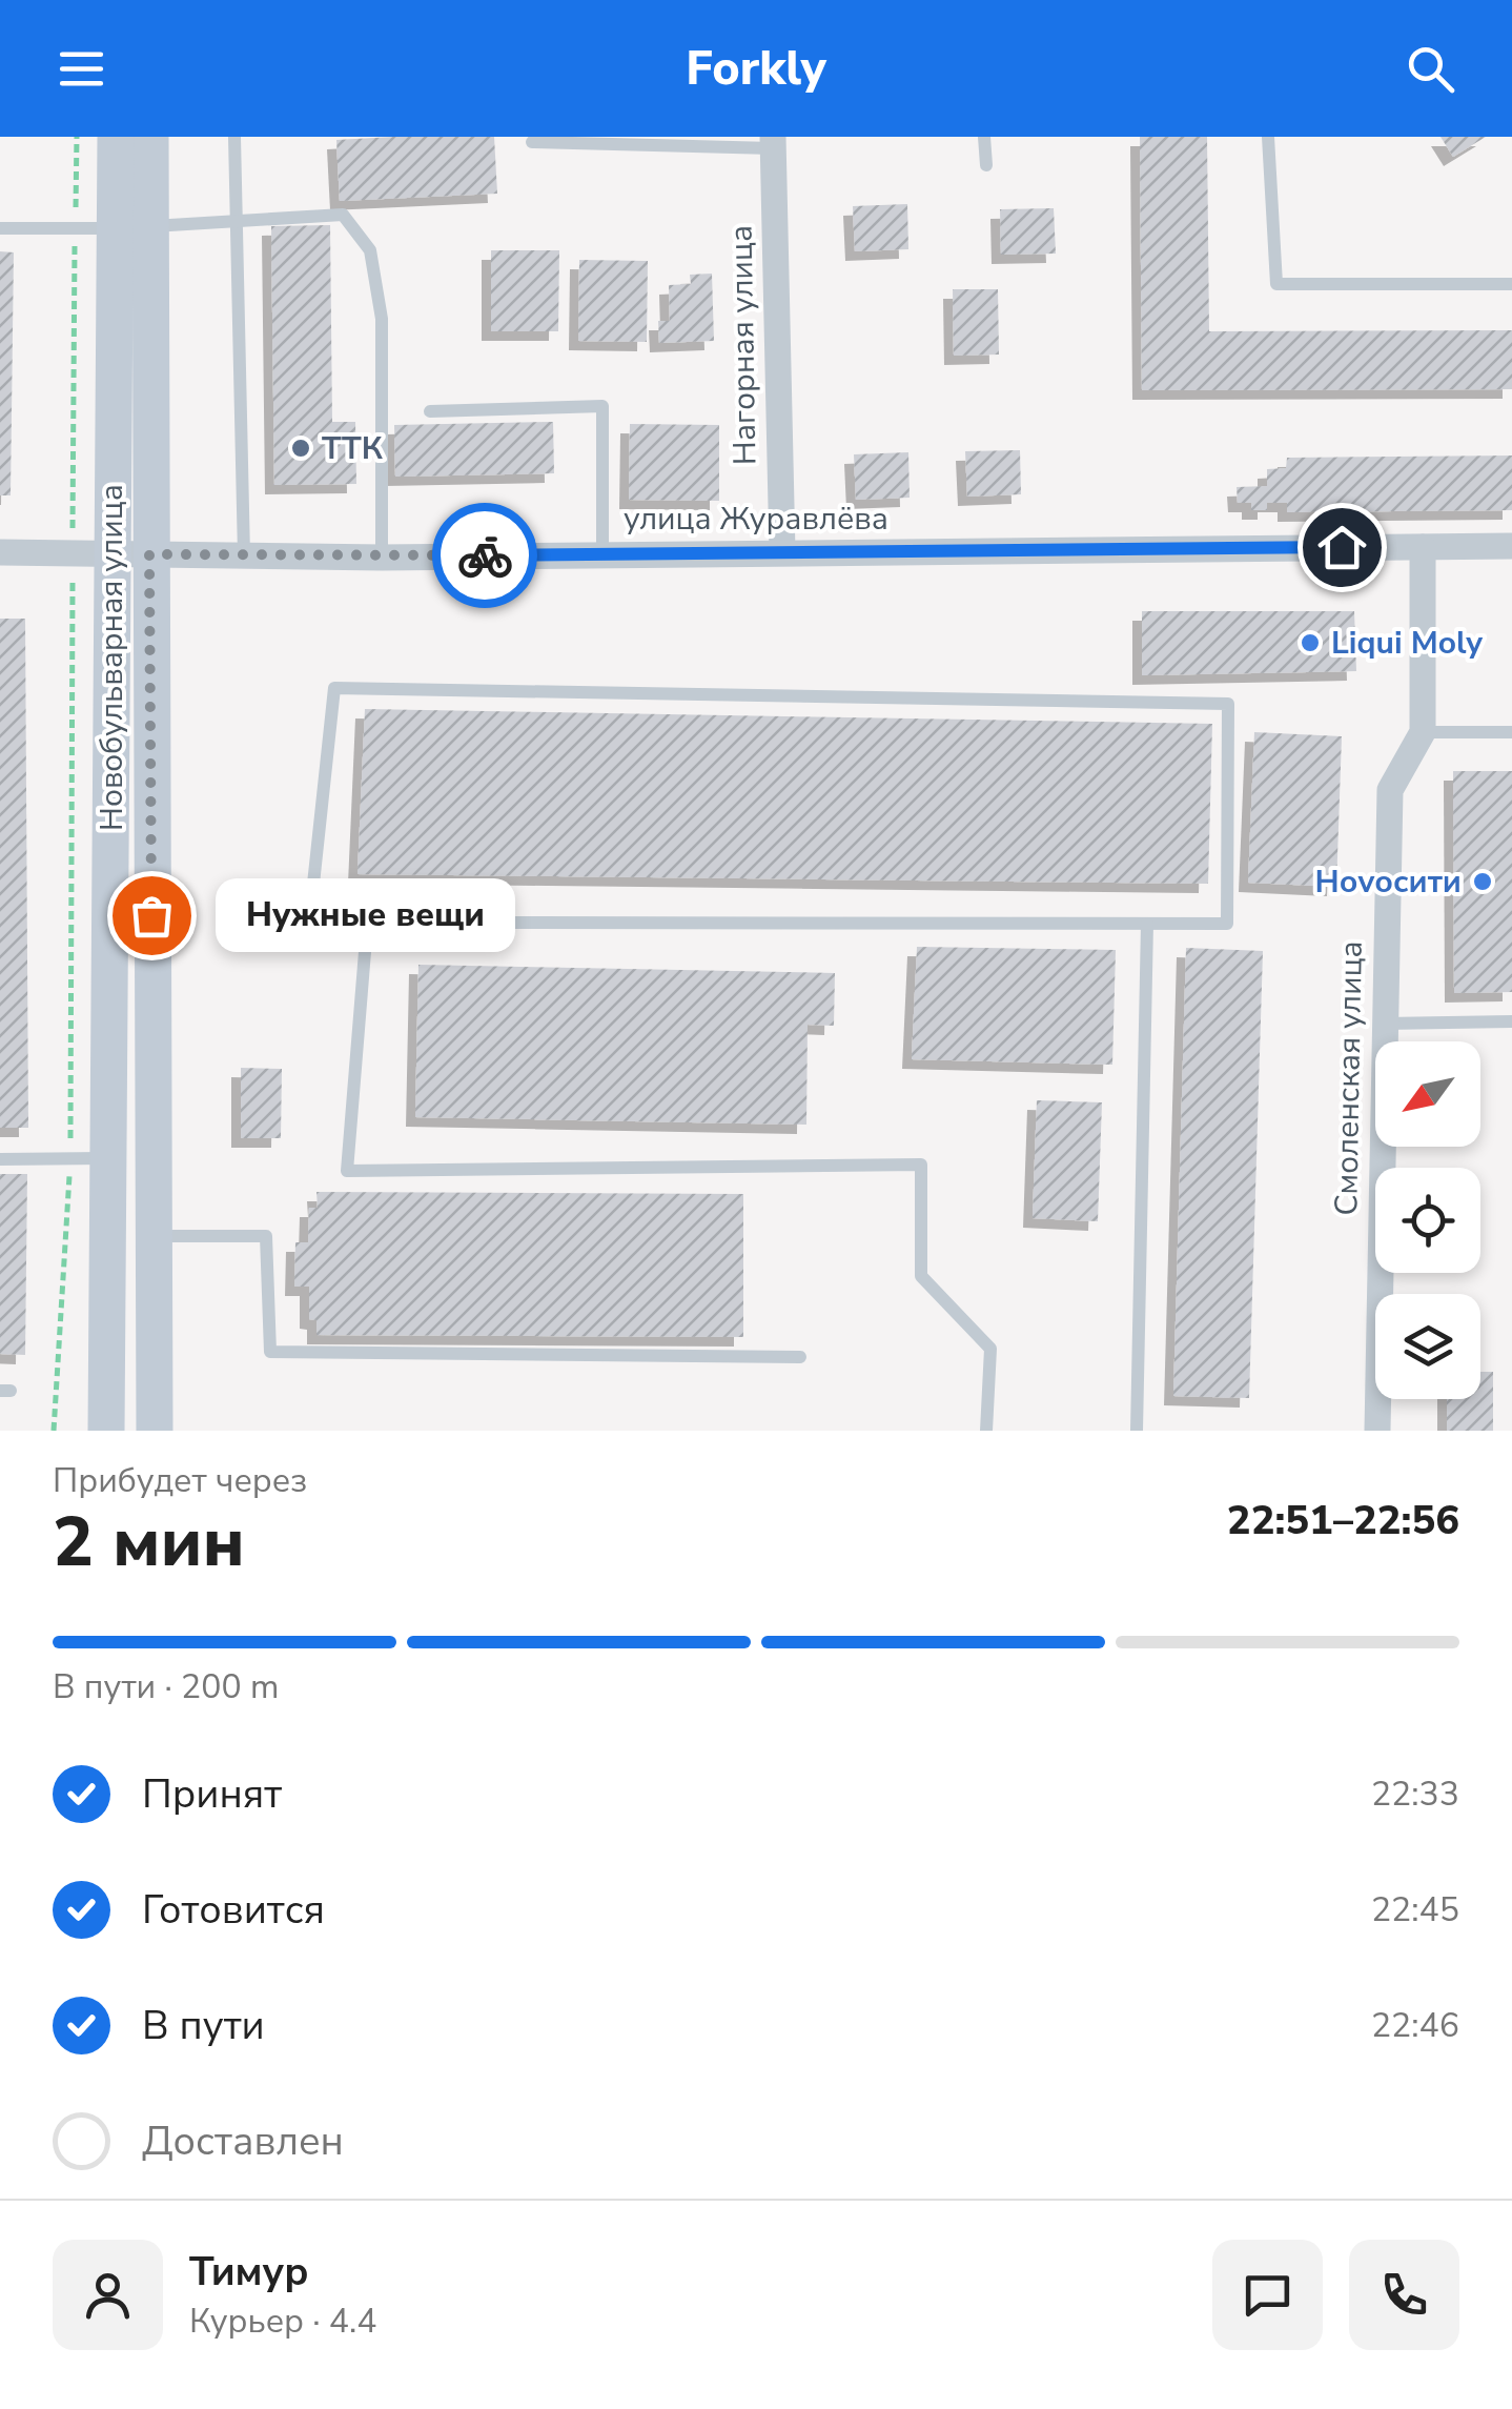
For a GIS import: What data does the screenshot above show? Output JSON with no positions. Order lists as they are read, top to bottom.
{
  "streets": {
    "main road": ["Новобульварная улица"],
    "street": ["Нагорная улица", "улица Журавлёва", "Смоленская улица"]
  },
  "crossings": [
    ["Нагорная улица", "улица Журавлёва"],
    ["улица Журавлёва", "Новобульварная улица"],
    ["улица Журавлёва", "Смоленская улица"]
  ],
  "places": [
    "ТТК",
    "Liqui Moly",
    "Ноvосити",
    "Нужные вещи"
  ],
  "north": "bottom left",
  "page": {
    "header": "Forkly",
    "bubble": "Нужные вещи",
    "heading": ["2 мин", "Прибудет через", "22:51–22:56"],
    "panel": ["Тимур", "Курьер · 4.4"],
    "bar": "В пути · 200 m",
    "list": [
      ["Принят", "22:33"],
      ["Готовится", "22:45"],
      ["В пути", "22:46"],
      "Доставлен"
    ]
  }
}
